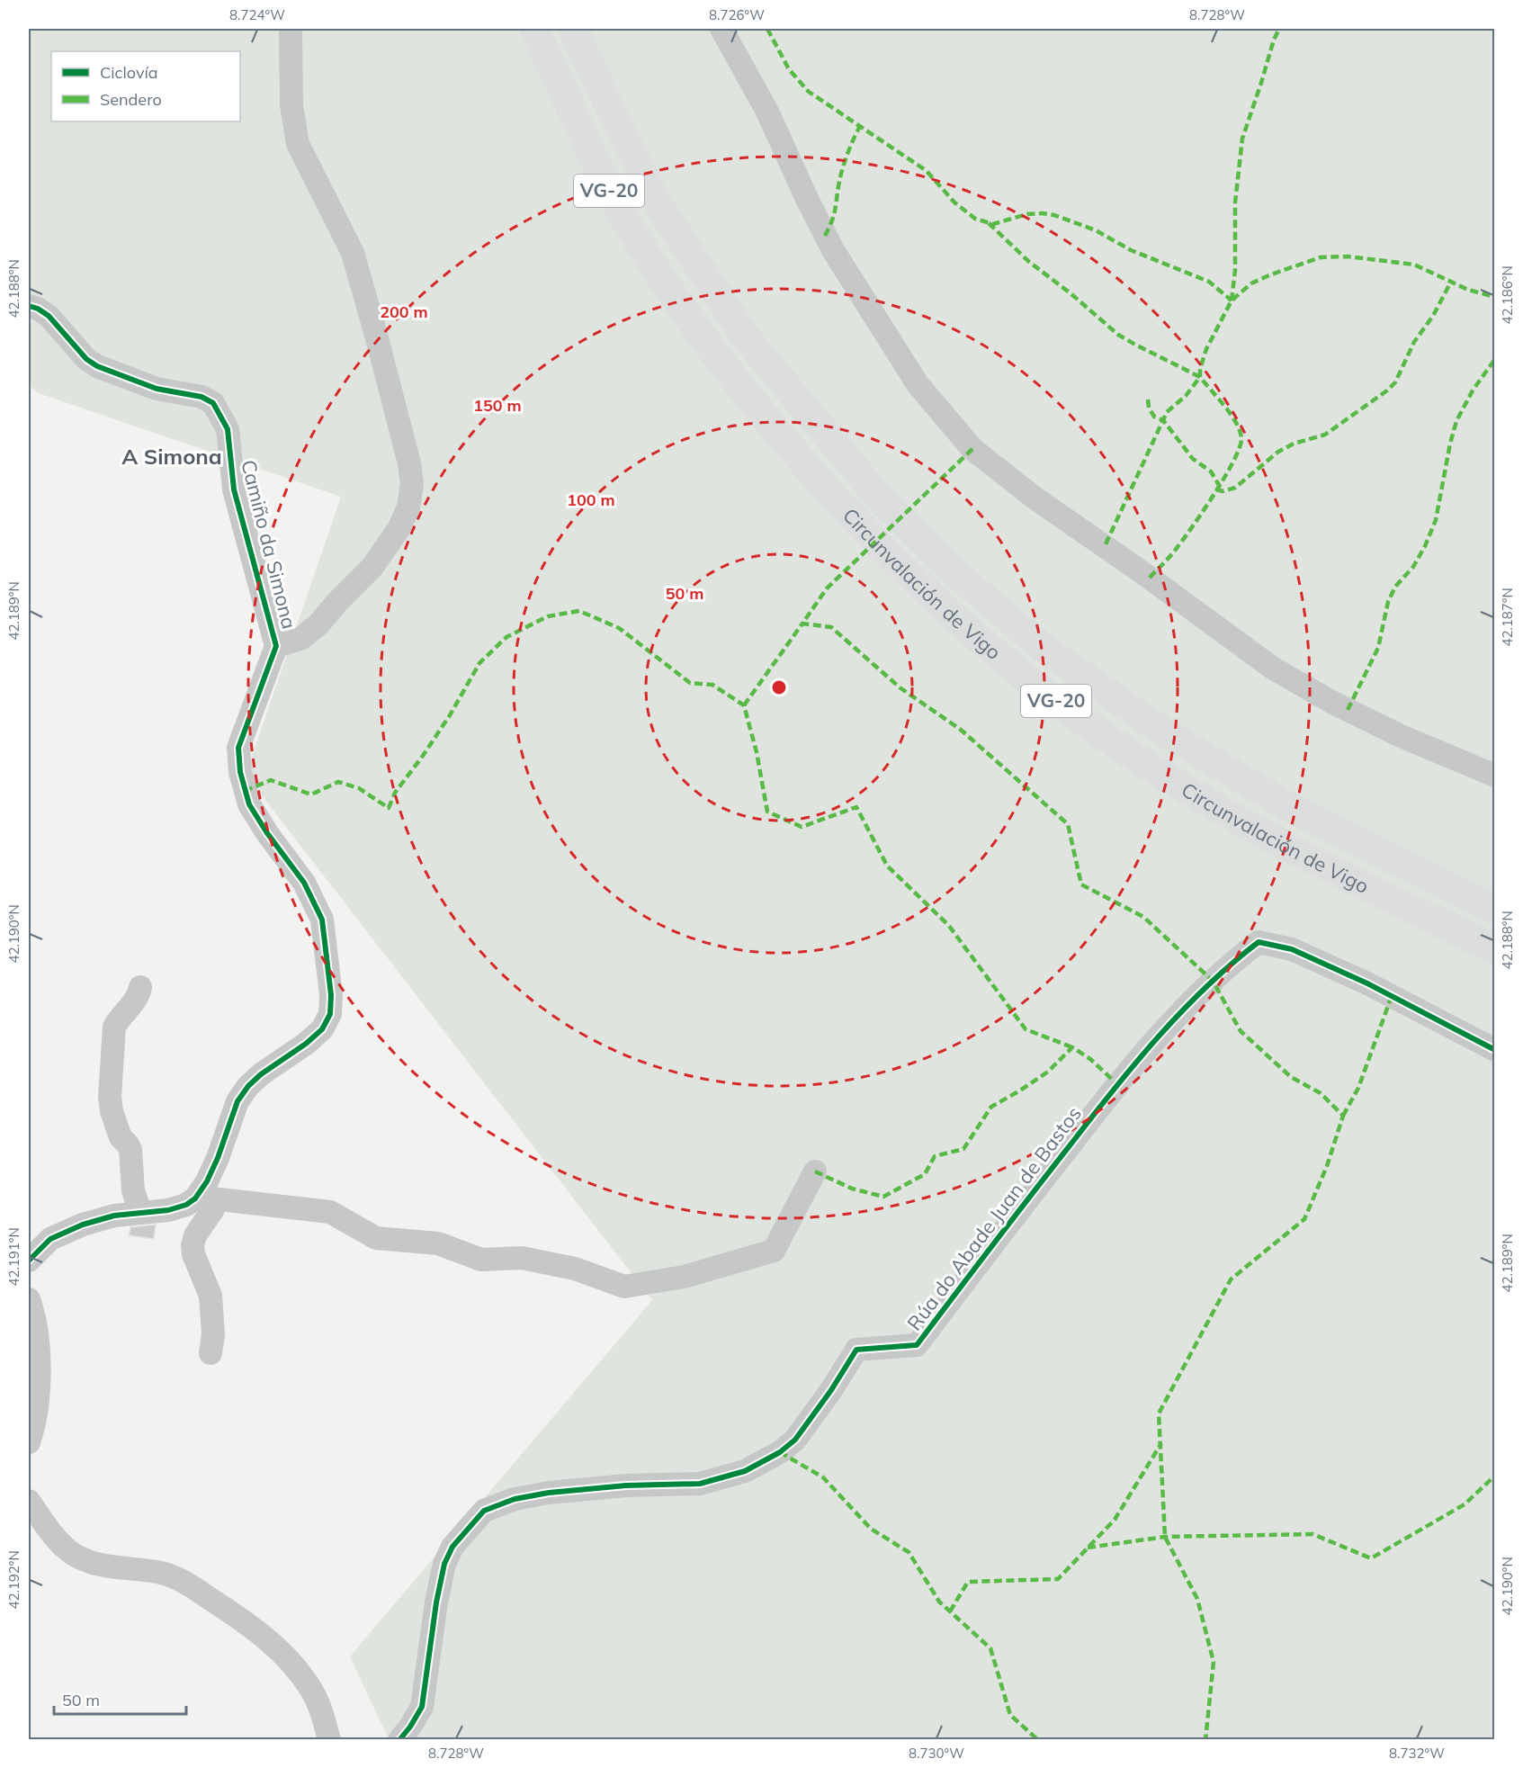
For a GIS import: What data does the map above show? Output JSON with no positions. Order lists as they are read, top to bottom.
{
  "streets": {
    "highway": ["VG-20", "Circunvalación de Vigo"],
    "street": ["Camiño da Simona", "Rúa do Abade Juan de Bastos"]
  },
  "districts": ["A Simona"],
  "legend": ["Ciclovía", "Sendero"],
  "scale_bar": "50 m",
  "coordinates": [
    "8.724°W",
    "8.726°W",
    "8.728°W",
    "42.188°N",
    "42.186°N",
    "42.189°N",
    "42.187°N",
    "42.190°N",
    "42.191°N",
    "42.192°N",
    "8.730°W",
    "8.732°W"
  ],
  "rings": [
    "200 m",
    "150 m",
    "100 m",
    "50 m"
  ]
}
